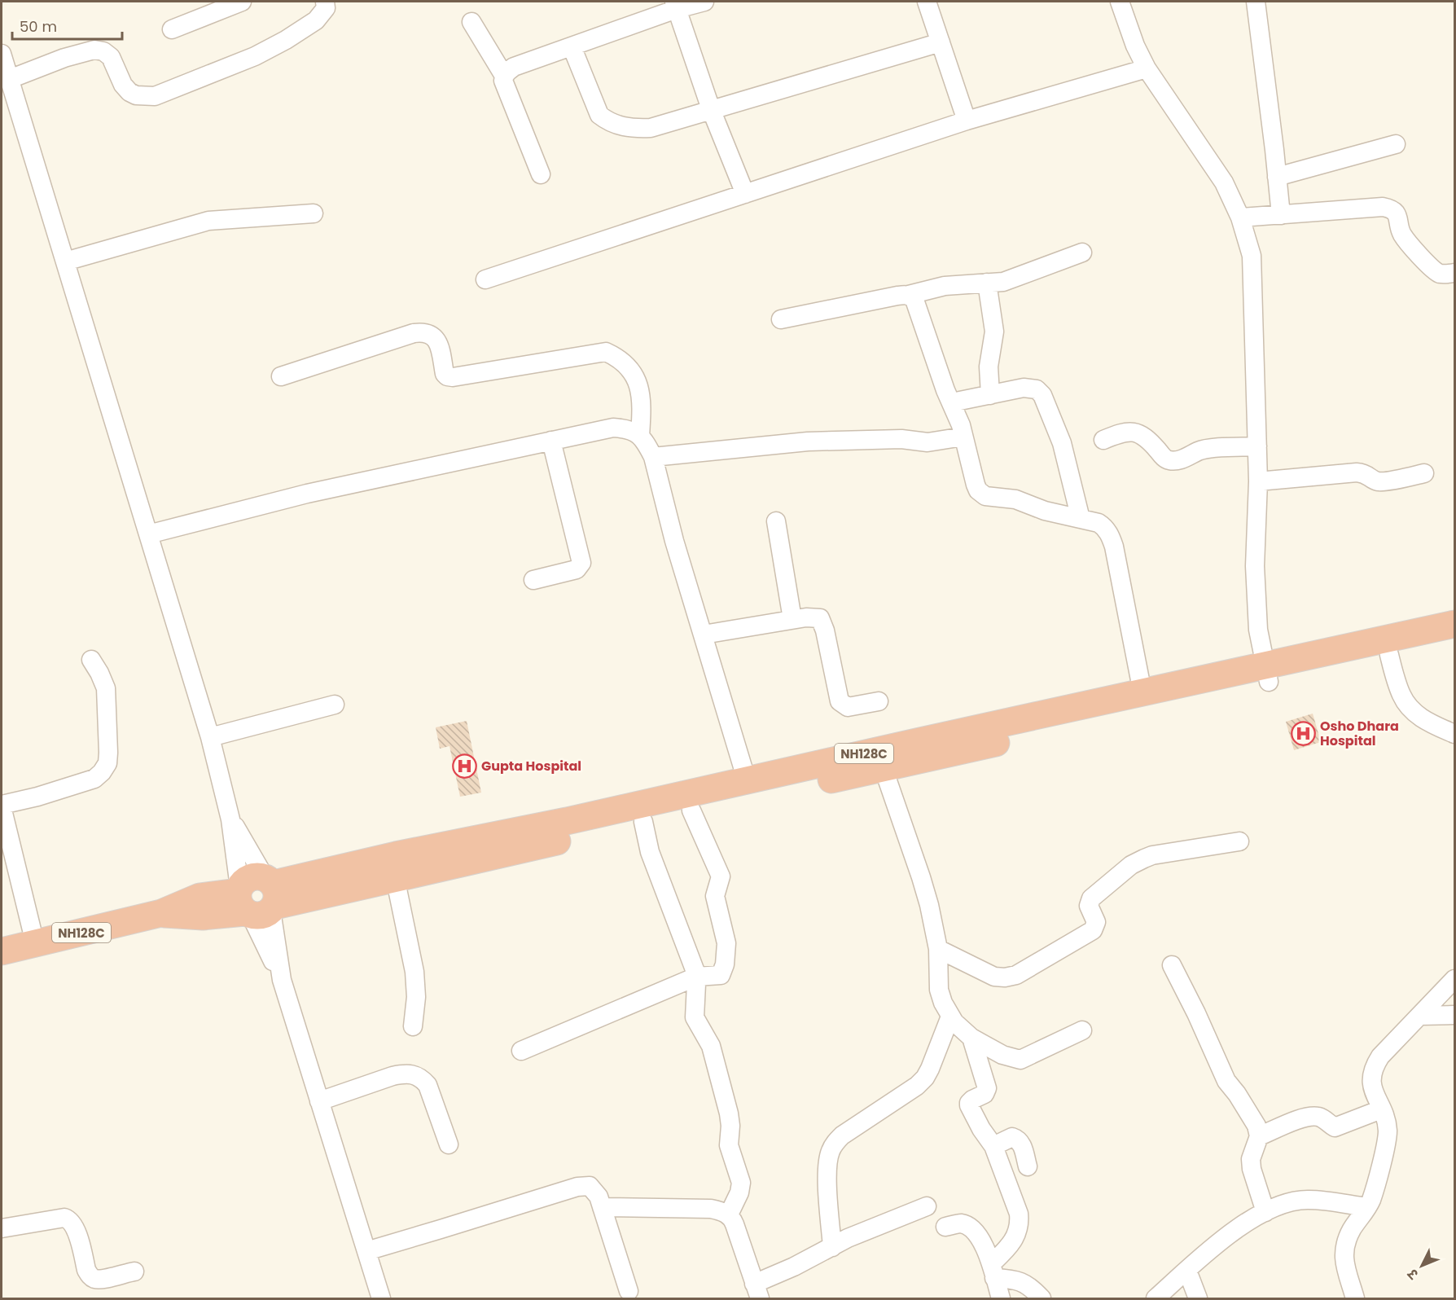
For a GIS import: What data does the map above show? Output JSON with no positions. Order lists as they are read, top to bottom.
{
  "streets": {
    "highway": ["NH128C"]
  },
  "places": {
    "hospital": ["Osho Dhara Hospital", "Gupta Hospital"]
  },
  "scale_bar": "50 m",
  "north": "bottom left"
}
